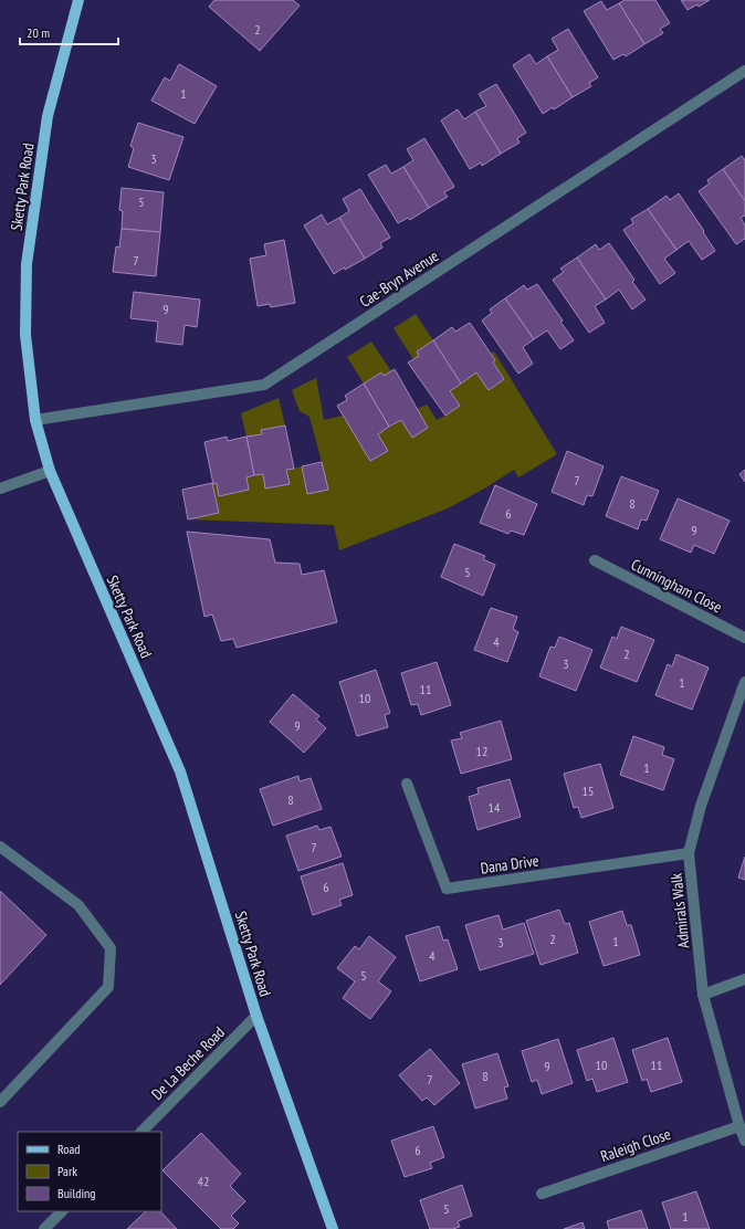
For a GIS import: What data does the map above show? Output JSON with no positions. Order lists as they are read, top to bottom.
{
  "streets": {
    "main road": ["Sketty Park Road"],
    "street": [
      "Cae-Bryn Avenue",
      "Cunningham Close",
      "Dana Drive",
      "Admirals Walk",
      "De La Beche Road",
      "Raleigh Close"
    ]
  },
  "crossings": [
    ["Sketty Park Road", "Cae-Bryn Avenue"],
    ["Sketty Park Road", "De La Beche Road"],
    ["Dana Drive", "Admirals Walk"],
    ["Admirals Walk", "Raleigh Close"]
  ],
  "house_numbers": [
    "2",
    "1",
    "3",
    "5",
    "7",
    "9",
    "7",
    "8",
    "6",
    "9",
    "5",
    "4",
    "2",
    "3",
    "1",
    "11",
    "10",
    "9",
    "12",
    "1",
    "15",
    "8",
    "14",
    "7",
    "6",
    "2",
    "1",
    "3",
    "4",
    "5",
    "10",
    "11",
    "9",
    "8",
    "7",
    "6",
    "42",
    "5",
    "1"
  ],
  "legend": ["Road", "Park", "Building"],
  "scale_bar": "20 m"
}
